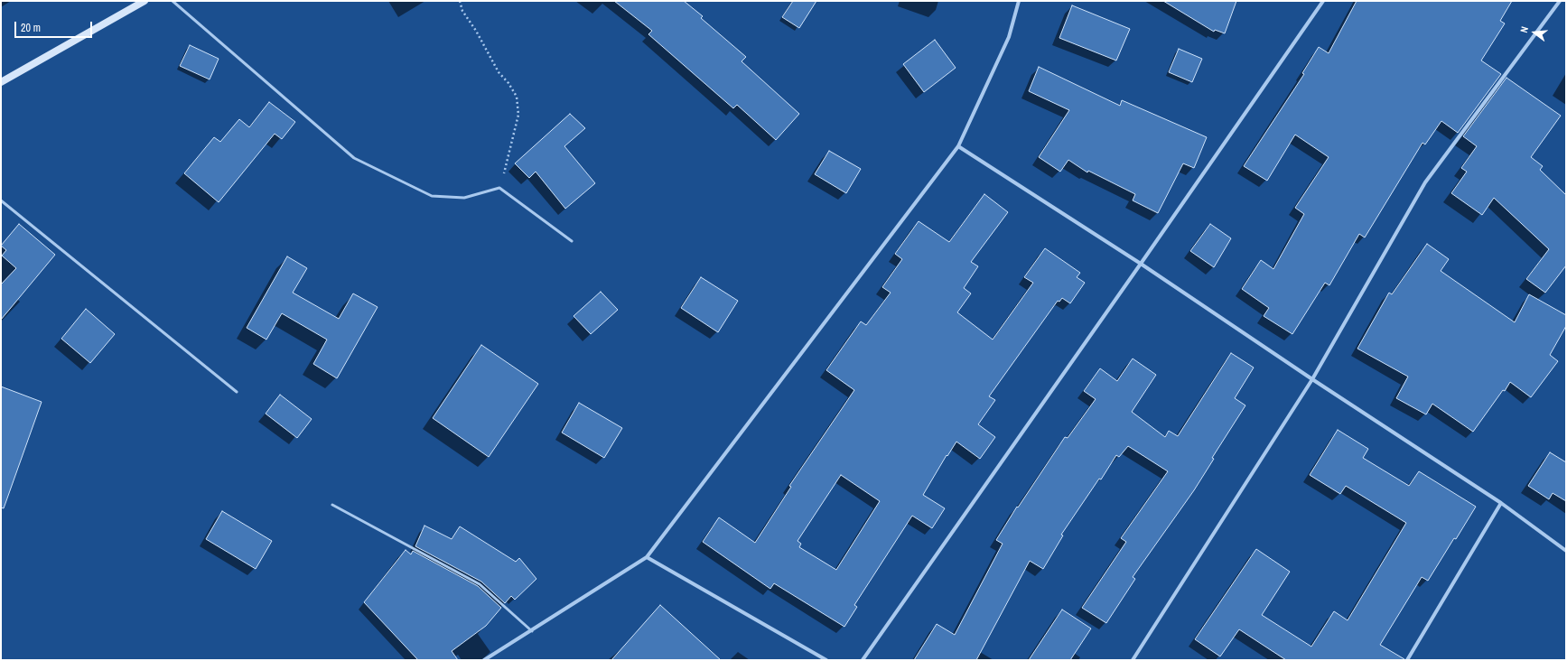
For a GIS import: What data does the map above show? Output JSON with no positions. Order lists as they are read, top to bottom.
{
  "scale_bar": "20 m",
  "north": "left"
}
